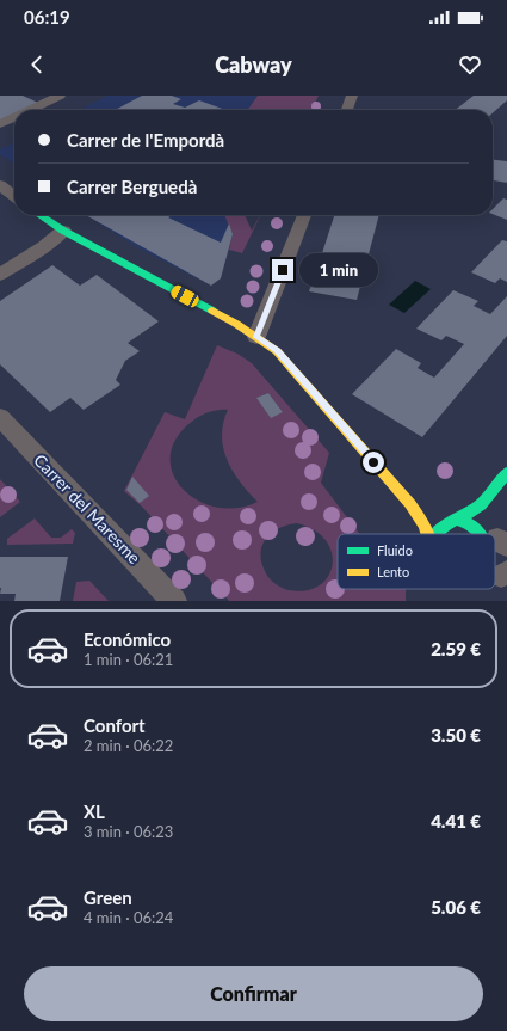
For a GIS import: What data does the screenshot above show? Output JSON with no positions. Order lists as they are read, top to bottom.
{
  "streets": {
    "street": ["Carrer del Maresme"]
  },
  "legend": ["Fluido", "Lento"],
  "page": {
    "status": "06:19",
    "header": "Cabway",
    "banner": ["Carrer de l'Empordà", "Carrer Berguedà"],
    "bubble": "1 min",
    "list": [
      {
        "name": "Económico",
        "note": "1 min · 06:21",
        "value": "2.59 €"
      },
      {
        "name": "Confort",
        "note": "2 min · 06:22",
        "value": "3.50 €"
      },
      {
        "name": "XL",
        "note": "3 min · 06:23",
        "value": "4.41 €"
      },
      {
        "name": "Green",
        "note": "4 min · 06:24",
        "value": "5.06 €"
      }
    ],
    "buttons": "Confirmar"
  }
}
